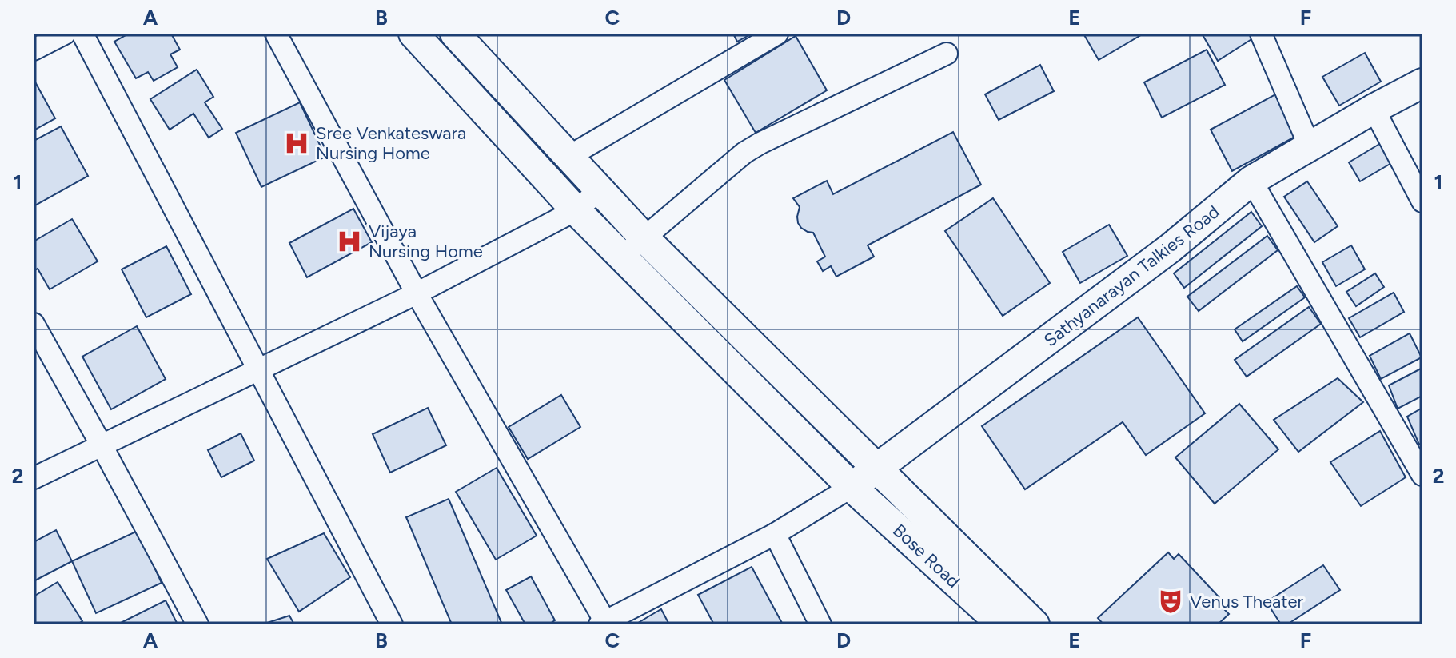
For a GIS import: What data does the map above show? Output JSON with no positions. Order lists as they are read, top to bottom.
{
  "streets": {
    "main road": ["Sathyanarayan Talkies Road", "Bose Road"]
  },
  "crossings": [
    ["Sathyanarayan Talkies Road", "Bose Road"]
  ],
  "places": {
    "hospital": ["Sree Venkateswara Nursing Home", "Vijaya Nursing Home"],
    "theatre": ["Venus Theater"]
  },
  "grid": {
    "columns": [
      "A",
      "B",
      "C",
      "D",
      "E",
      "F"
    ],
    "rows": ["1", "2"]
  }
}
